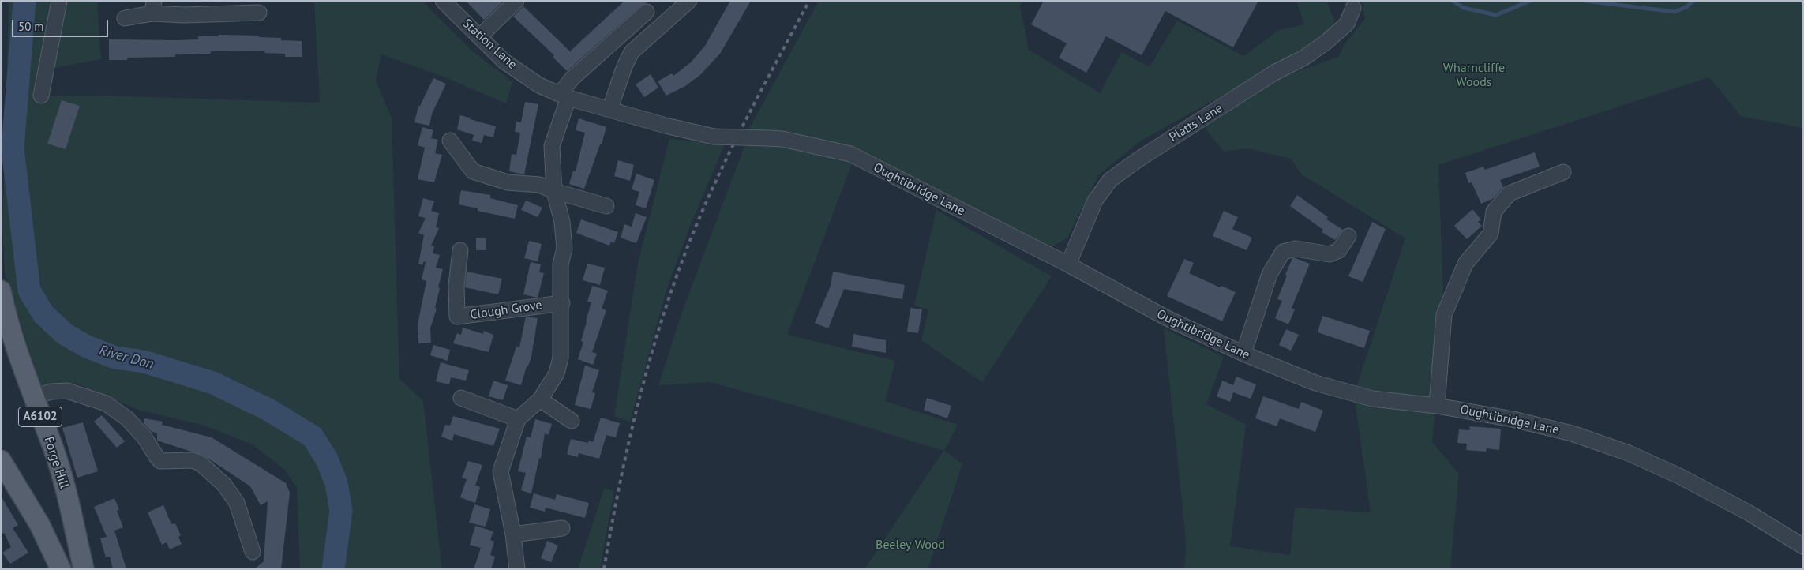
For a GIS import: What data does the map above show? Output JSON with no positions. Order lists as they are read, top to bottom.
{
  "streets": {
    "main road": ["A6102", "Forge Hill"],
    "street": [
      "Station Lane",
      "Platts Lane",
      "Oughtibridge Lane",
      "Clough Grove"
    ]
  },
  "crossings": [
    ["Station Lane", "Oughtibridge Lane"],
    ["Station Lane", "Clough Grove"],
    ["Platts Lane", "Oughtibridge Lane"]
  ],
  "water": ["River Don"],
  "parks": ["Wharncliffe Woods", "Beeley Wood"],
  "scale_bar": "50 m"
}
